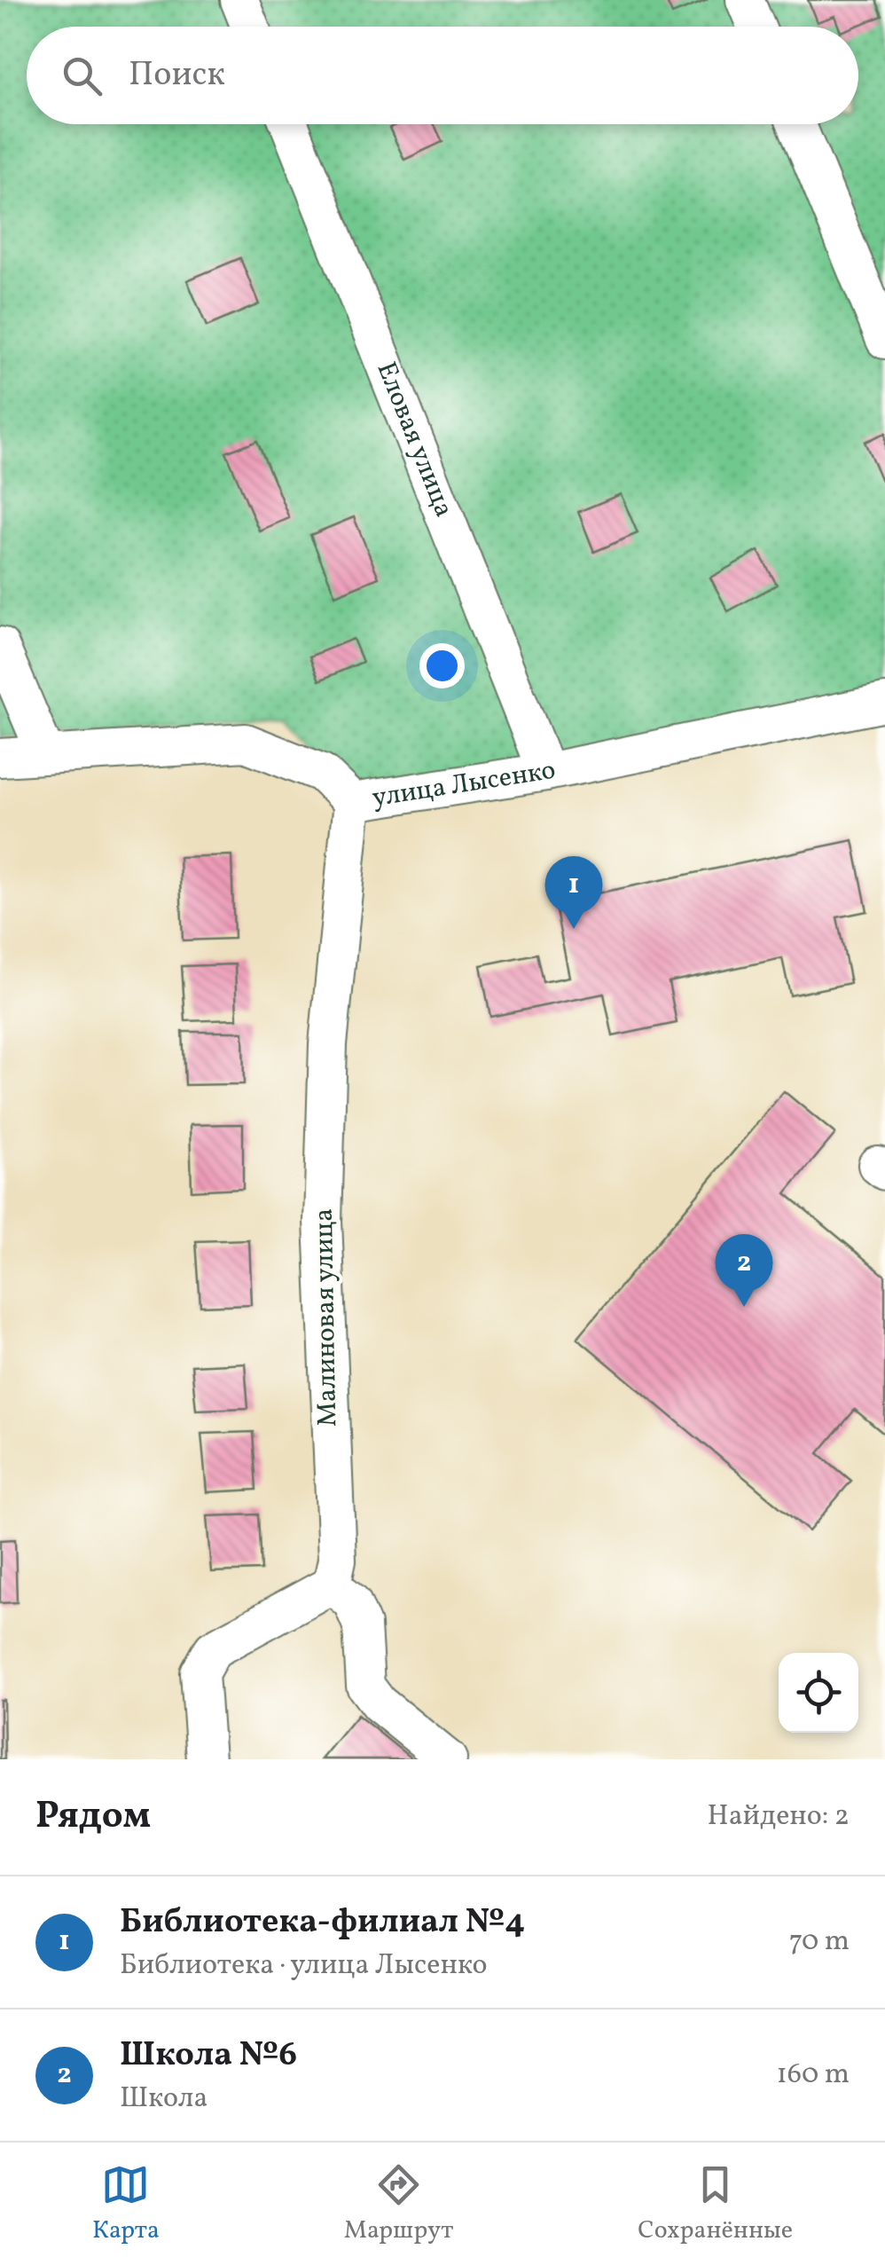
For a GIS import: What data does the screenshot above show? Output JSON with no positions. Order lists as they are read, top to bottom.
{
  "streets": {
    "street": ["Еловая улица", "улица Лысенко", "Малиновая улица"]
  },
  "crossings": [
    ["Еловая улица", "улица Лысенко"],
    ["улица Лысенко", "Малиновая улица"]
  ],
  "page": {
    "search": "Поиск",
    "pins": ["1", "2"],
    "heading": ["Рядом", "Найдено: 2"],
    "list": [
      {
        "mark": "1",
        "name": "Библиотека-филиал №4",
        "note": "Библиотека · улица Лысенко",
        "value": "70 m"
      },
      {
        "mark": "2",
        "name": "Школа №6",
        "note": "Школа",
        "value": "160 m"
      }
    ],
    "nav": ["Карта", "Маршрут", "Сохранённые"]
  }
}
